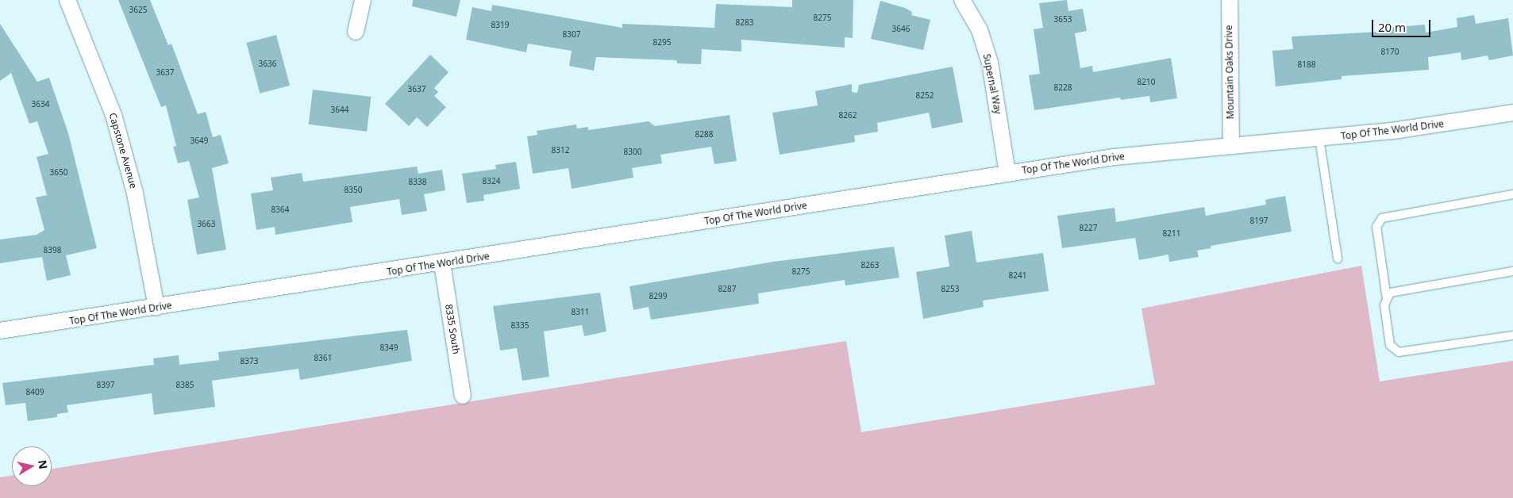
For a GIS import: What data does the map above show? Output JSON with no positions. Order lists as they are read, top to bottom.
{
  "streets": {
    "street": [
      "Mountain Oaks Drive",
      "Supernal Way",
      "Top Of The World Drive",
      "Capstone Avenue",
      "8335 South"
    ]
  },
  "crossings": [
    ["Mountain Oaks Drive", "Top Of The World Drive"],
    ["Supernal Way", "Top Of The World Drive"],
    ["Top Of The World Drive", "Capstone Avenue"],
    ["Top Of The World Drive", "8335 South"]
  ],
  "house_numbers": [
    "3625",
    "8275",
    "3653",
    "8283",
    "8319",
    "3646",
    "8307",
    "8295",
    "8170",
    "3636",
    "8188",
    "3637",
    "8210",
    "8228",
    "3637",
    "8252",
    "3634",
    "3644",
    "8262",
    "8288",
    "3649",
    "8312",
    "8300",
    "3650",
    "8324",
    "8338",
    "8350",
    "8364",
    "8197",
    "3663",
    "8227",
    "8211",
    "8398",
    "8263",
    "8275",
    "8241",
    "8287",
    "8253",
    "8299",
    "8311",
    "8335",
    "8349",
    "8361",
    "8373",
    "8397",
    "8385",
    "8409"
  ],
  "scale_bar": "20 m",
  "north": "right"
}
